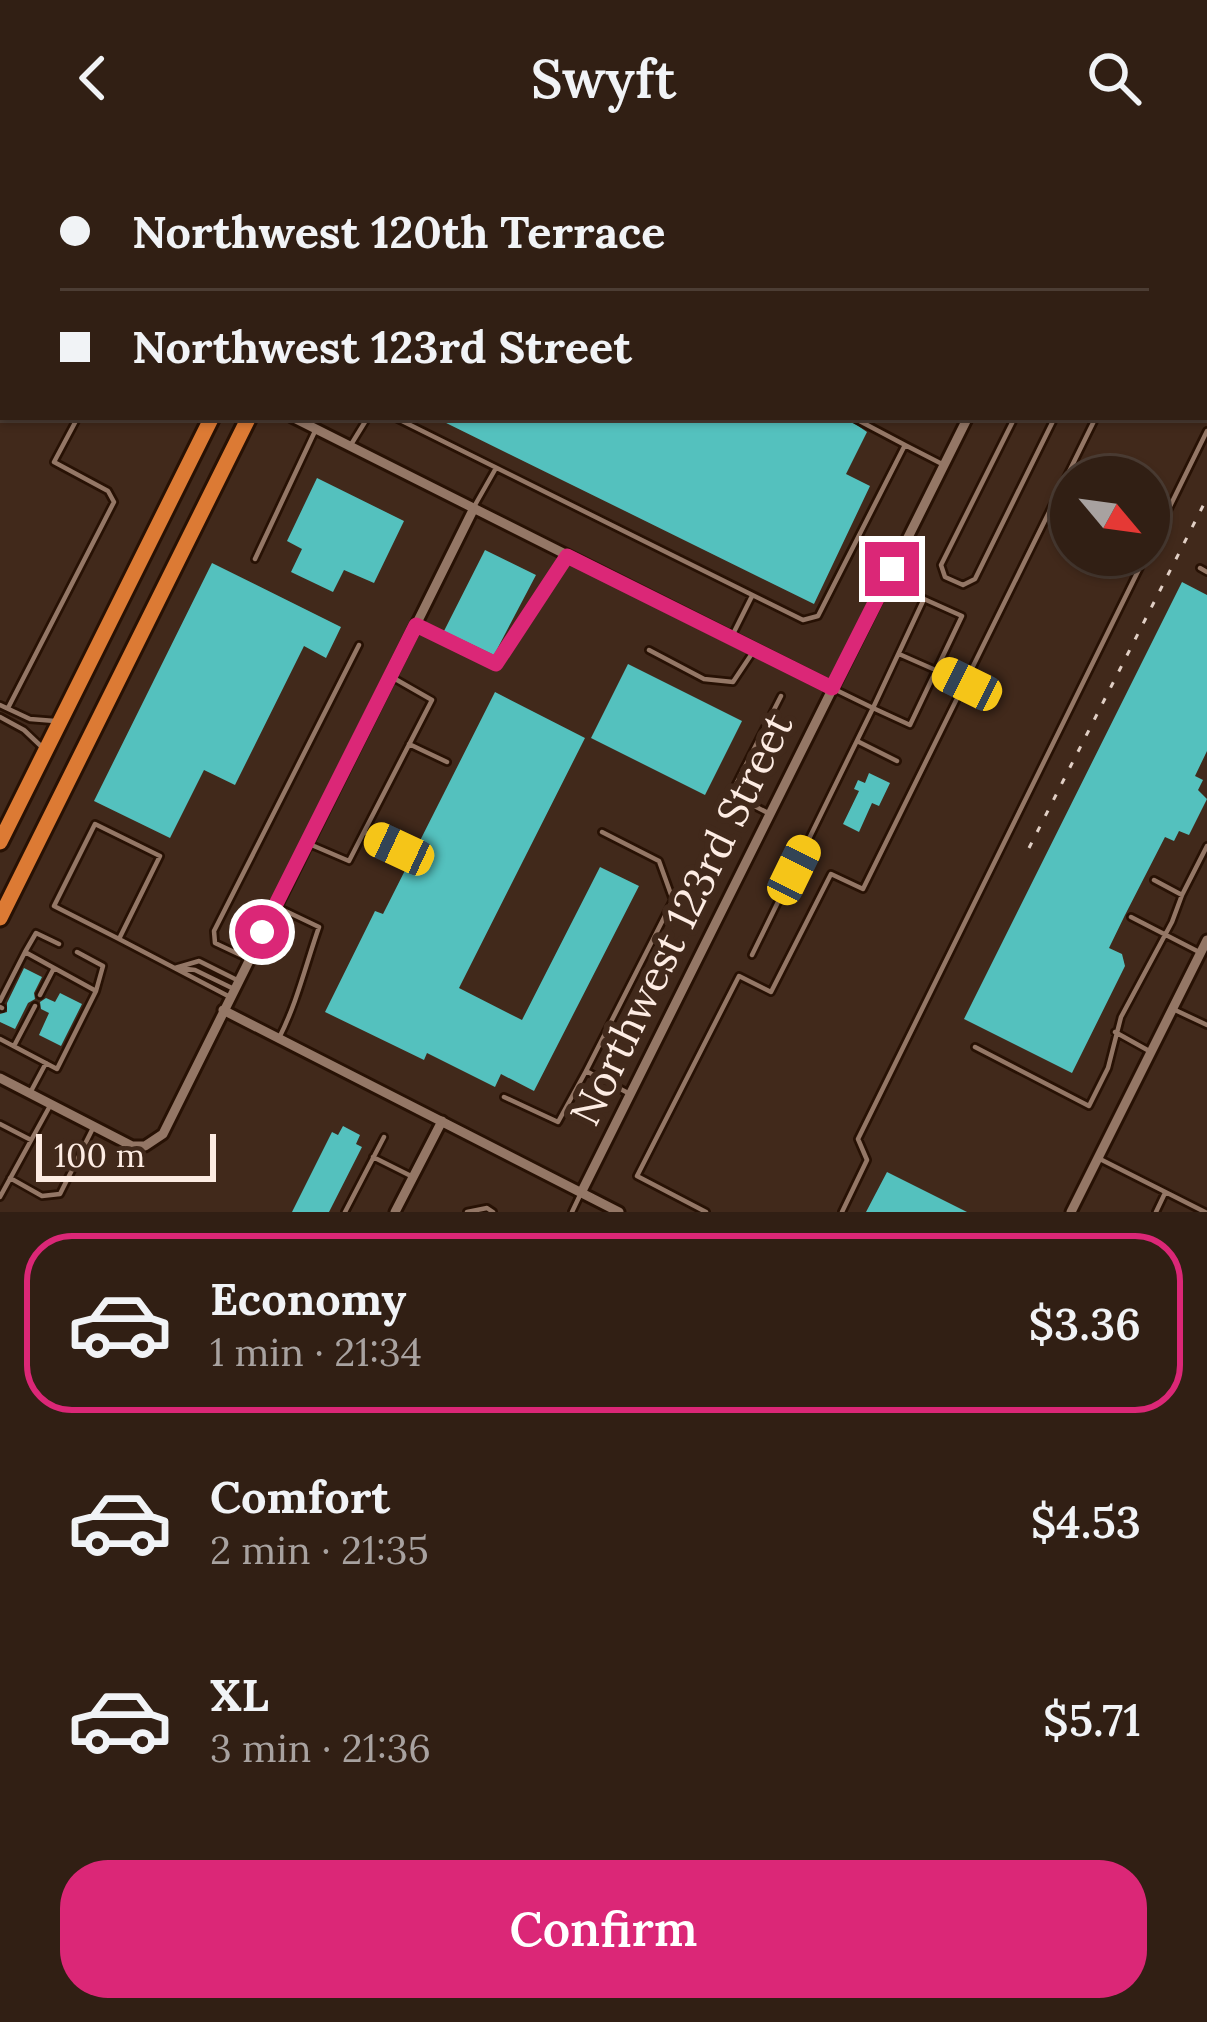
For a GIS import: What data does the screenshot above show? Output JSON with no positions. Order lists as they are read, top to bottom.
{
  "streets": {
    "street": ["Northwest 123rd Street"]
  },
  "scale_bar": "100 m",
  "north": "bottom right",
  "page": {
    "header": "Swyft",
    "banner": ["Northwest 120th Terrace", "Northwest 123rd Street"],
    "scale": "100 m",
    "list": [
      {
        "name": "Economy",
        "note": "1 min · 21:34",
        "value": "$3.36"
      },
      {
        "name": "Comfort",
        "note": "2 min · 21:35",
        "value": "$4.53"
      },
      {
        "name": "XL",
        "note": "3 min · 21:36",
        "value": "$5.71"
      }
    ],
    "buttons": "Confirm"
  }
}
